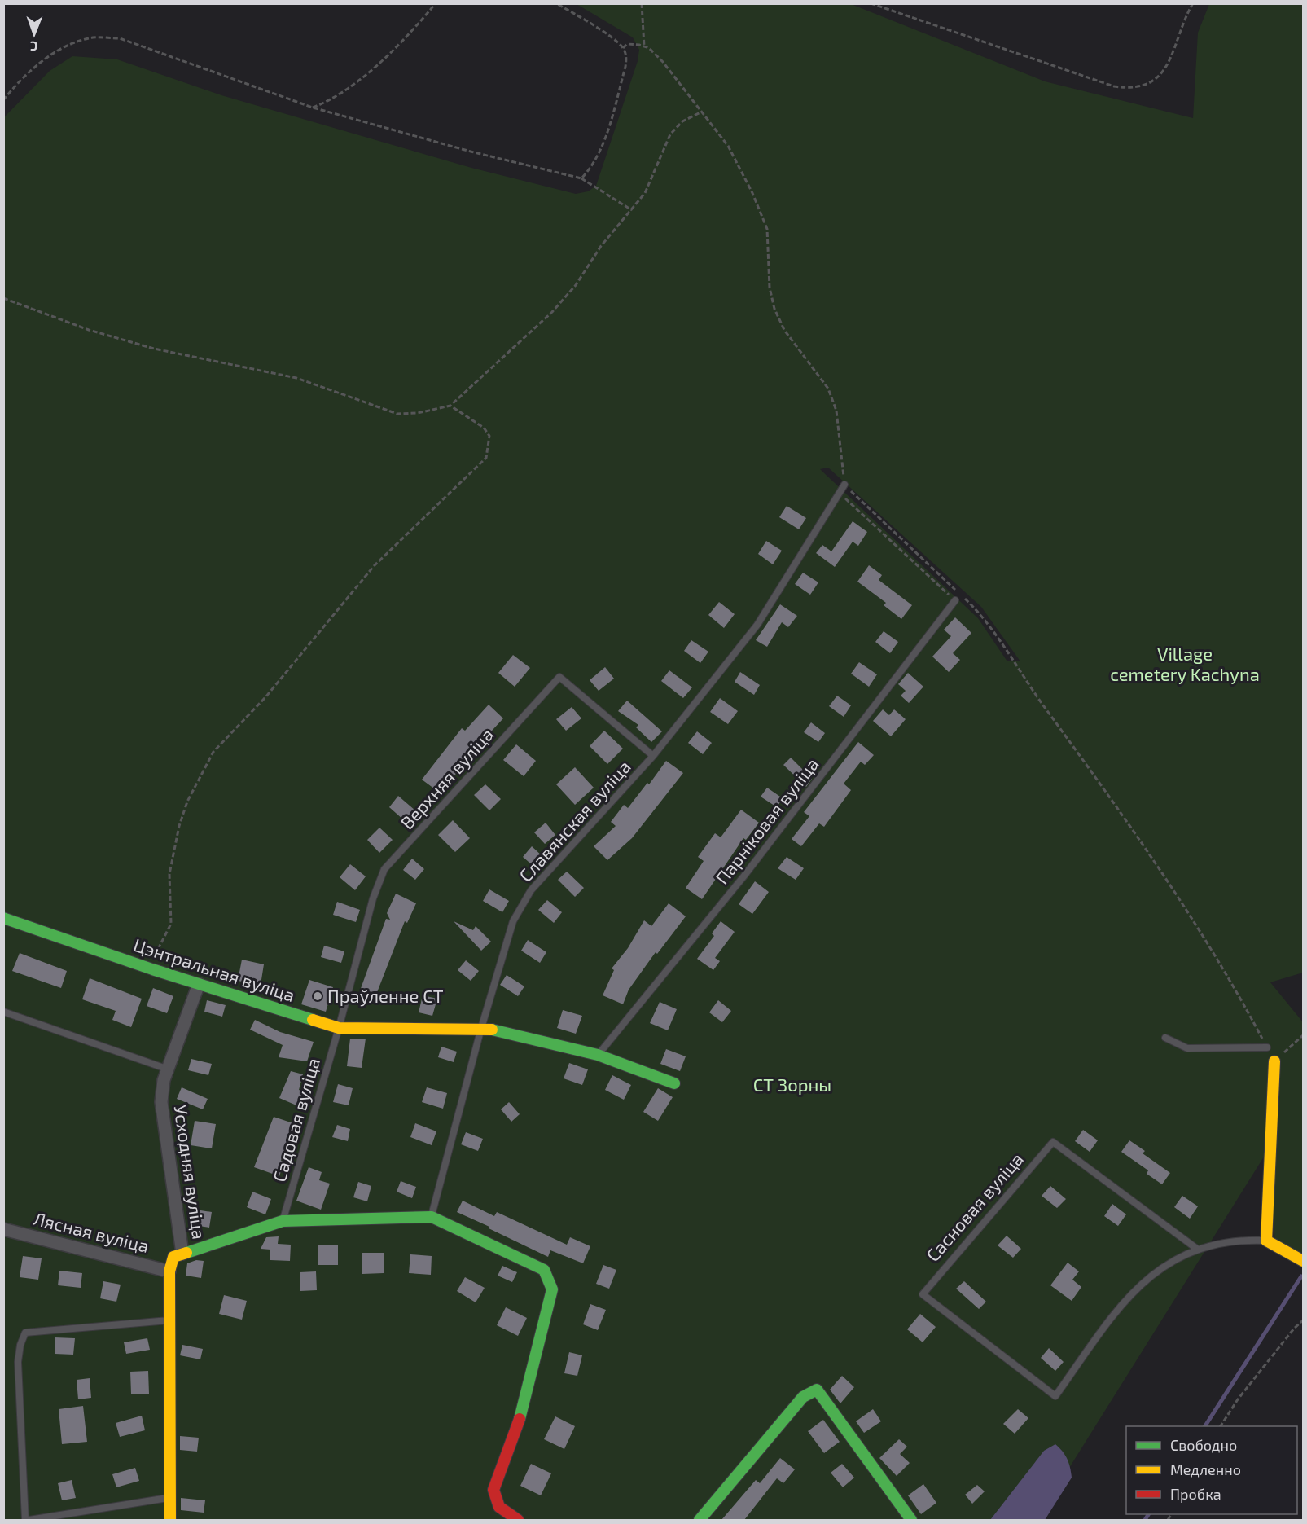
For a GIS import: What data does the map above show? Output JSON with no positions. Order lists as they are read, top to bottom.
{
  "streets": {
    "street": ["Цэнтральная вуліца", "Усходняя вуліца", "Лясная вуліца"],
    "lane": [
      "Верхняя вуліца",
      "Славянская вуліца",
      "Парніковая вуліца",
      "Садовая вуліца",
      "Сасновая вуліца"
    ]
  },
  "crossings": [
    ["Верхняя вуліца", "Славянская вуліца"],
    ["Верхняя вуліца", "Цэнтральная вуліца"],
    ["Верхняя вуліца", "Садовая вуліца"],
    ["Славянская вуліца", "Цэнтральная вуліца"],
    ["Парніковая вуліца", "Цэнтральная вуліца"],
    ["Цэнтральная вуліца", "Садовая вуліца"],
    ["Цэнтральная вуліца", "Усходняя вуліца"]
  ],
  "parks": ["Village cemetery Kachyna", "СТ Зорны"],
  "places": ["Праўленне СТ"],
  "legend": ["Свободно", "Медленно", "Пробка"],
  "north": "bottom"
}
